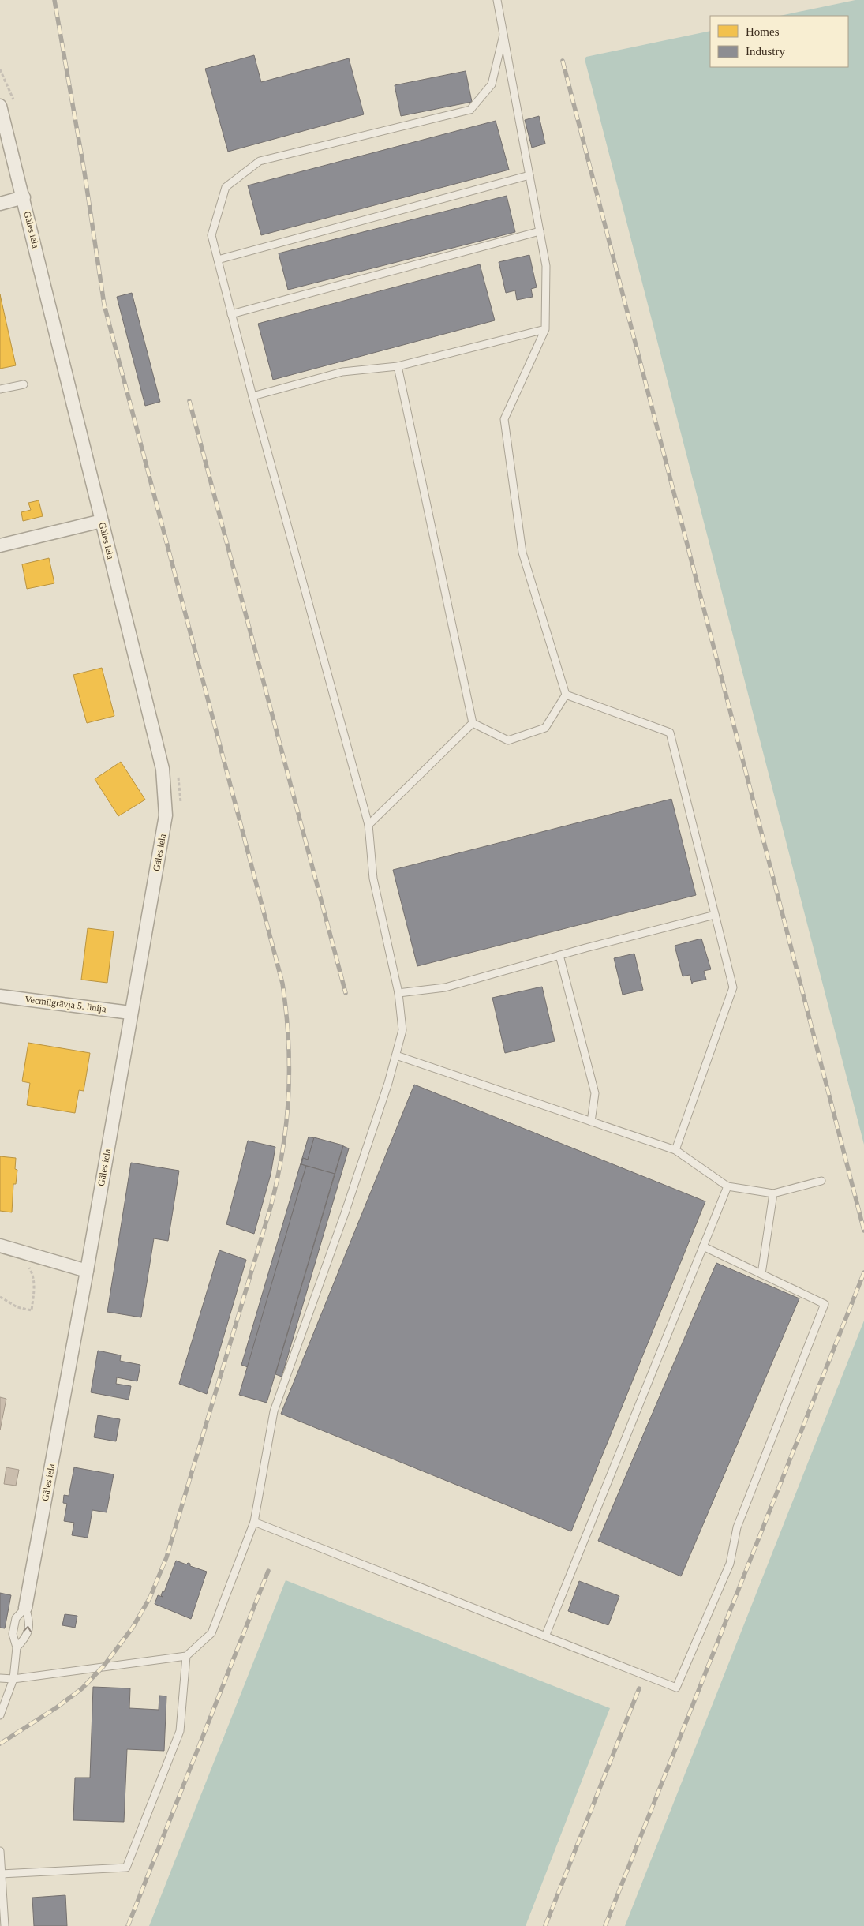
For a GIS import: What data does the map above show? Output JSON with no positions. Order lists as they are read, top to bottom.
{
  "streets": {
    "street": ["Gāles iela", "Vecmīlgrāvja 5. līnija"]
  },
  "crossings": [
    ["Gāles iela", "Vecmīlgrāvja 5. līnija"]
  ],
  "legend": ["Homes", "Industry"]
}
